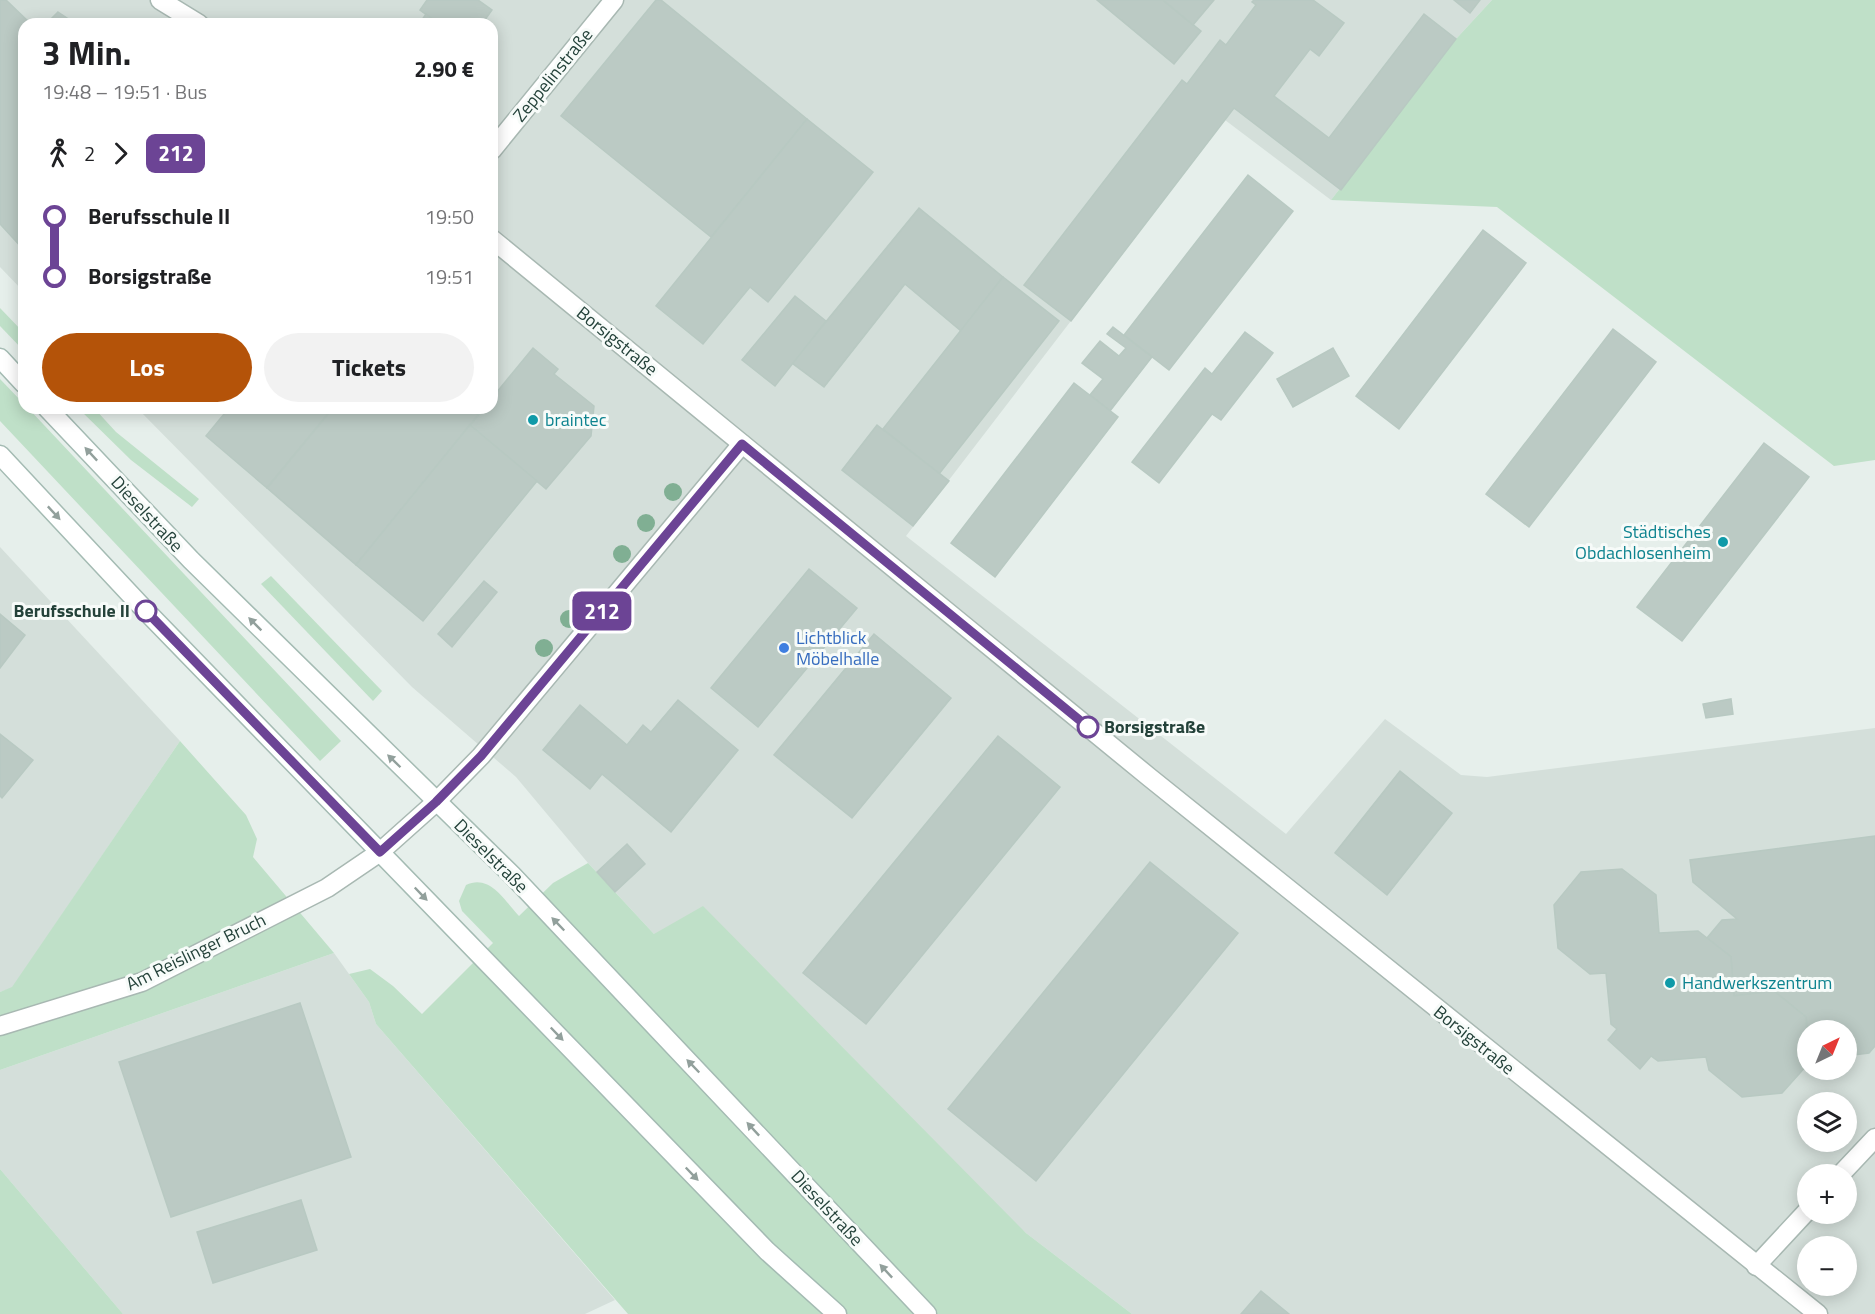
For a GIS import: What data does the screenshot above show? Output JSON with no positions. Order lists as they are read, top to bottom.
{
  "streets": {
    "street": [
      "Zeppelinstraße",
      "Borsigstraße",
      "Dieselstraße",
      "Am Reislinger Bruch"
    ]
  },
  "places": [
    "braintec",
    "Städtisches Obdachlosenheim",
    "Berufsschule II",
    "Lichtblick Möbelhalle",
    "Borsigstraße",
    "Handwerkszentrum"
  ],
  "lines": ["bus line 212"],
  "north": "top right",
  "page": {
    "on_map": "212",
    "heading": ["3 Min.", "19:48 – 19:51 · Bus", "2.90 €"],
    "legs": ["2", "212"],
    "list": [
      {
        "name": "Berufsschule II",
        "value": "19:50"
      },
      {
        "name": "Borsigstraße",
        "value": "19:51"
      }
    ],
    "buttons": ["Los", "Tickets"],
    "map_buttons": ["+", "−"]
  }
}
